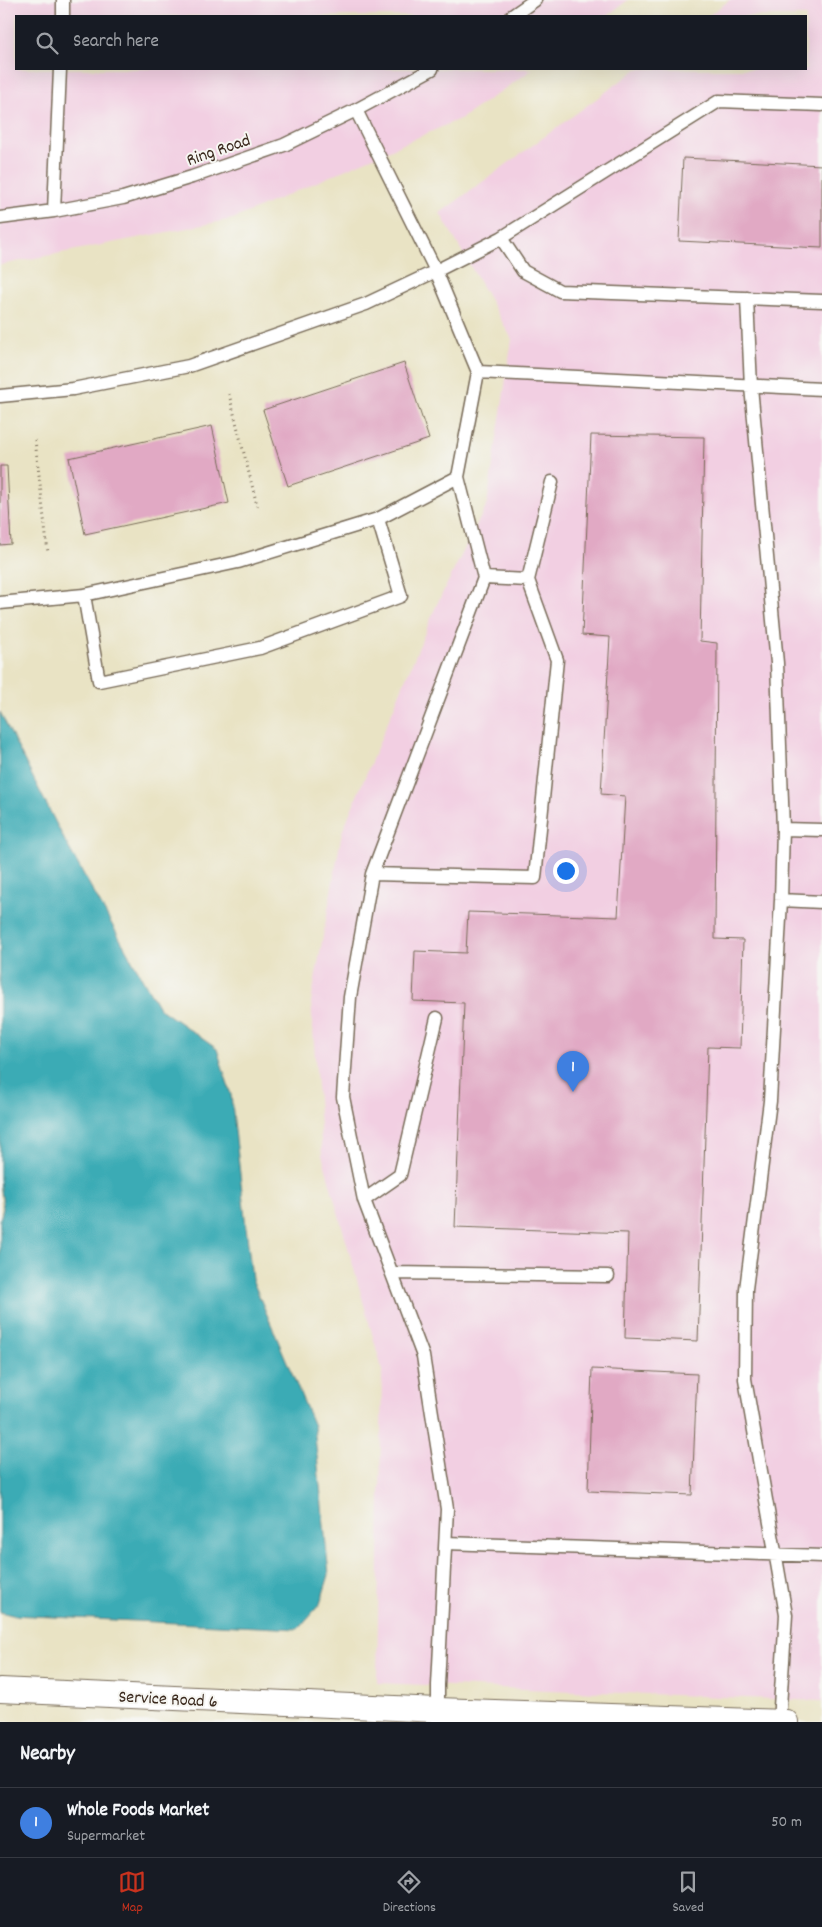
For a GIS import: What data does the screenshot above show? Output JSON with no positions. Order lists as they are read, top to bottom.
{
  "streets": {
    "street": ["Service Road 6"],
    "lane": ["Ring Road"]
  },
  "page": {
    "search": "Search here",
    "pins": "1",
    "heading": "Nearby",
    "list": [
      {
        "mark": "1",
        "name": "Whole Foods Market",
        "note": "Supermarket",
        "value": "50 m"
      }
    ],
    "nav": ["Map", "Directions", "Saved"]
  }
}
